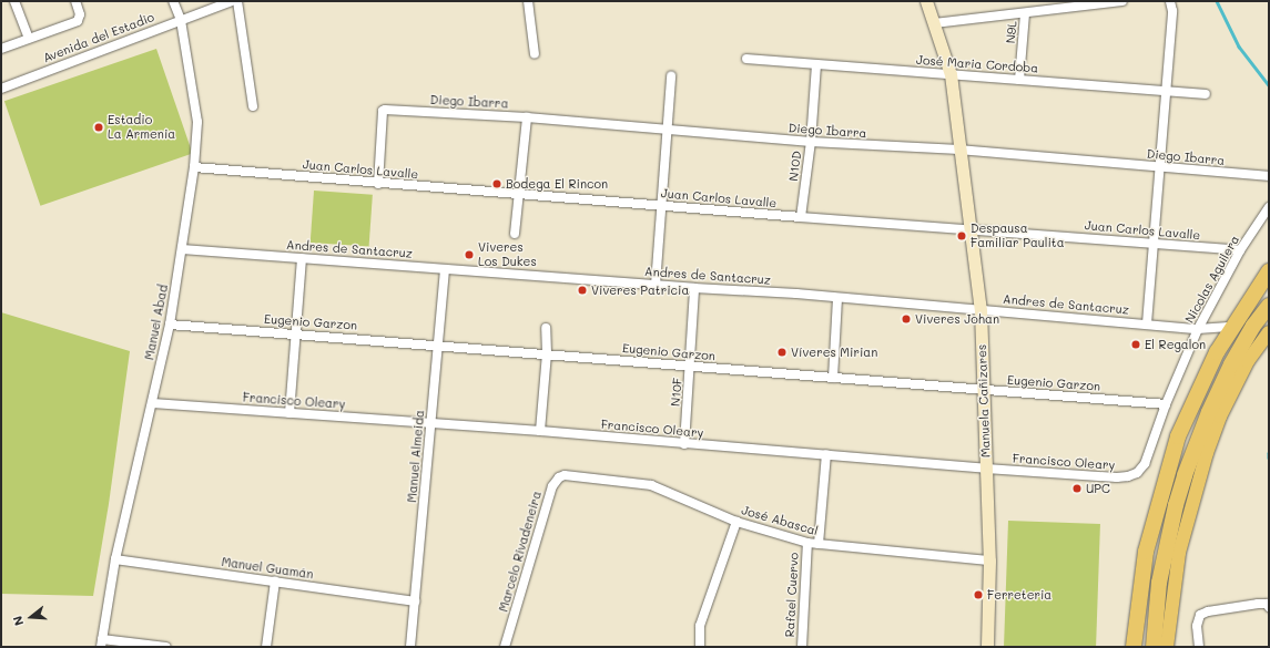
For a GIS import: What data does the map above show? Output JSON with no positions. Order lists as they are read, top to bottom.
{
  "streets": {
    "street": [
      "N9L",
      "Avenida del Estadio",
      "José Maria Cordoba",
      "Diego Ibarra",
      "N10D",
      "Juan Carlos Lavalle",
      "Andres de Santacruz",
      "Nicolas Aguilera",
      "Manuel Abad",
      "Eugenio Garzon",
      "N10F",
      "Francisco Oleary",
      "Manuela Cañizares",
      "Manuel Almeida",
      "José Abascal",
      "Marcelo Rivadeneira",
      "Manuel Guamán",
      "Rafael Cuervo"
    ]
  },
  "crossings": [
    ["N9L", "José Maria Cordoba"],
    ["Avenida del Estadio", "Manuel Abad"],
    ["José Maria Cordoba", "N10D"],
    ["José Maria Cordoba", "Manuela Cañizares"],
    ["Diego Ibarra", "N10D"],
    ["Diego Ibarra", "Juan Carlos Lavalle"],
    ["Diego Ibarra", "Manuela Cañizares"],
    ["N10D", "Juan Carlos Lavalle"],
    ["Juan Carlos Lavalle", "Nicolas Aguilera"],
    ["Juan Carlos Lavalle", "Manuel Abad"],
    ["Juan Carlos Lavalle", "Manuela Cañizares"],
    ["Andres de Santacruz", "Nicolas Aguilera"],
    ["Andres de Santacruz", "Manuel Abad"],
    ["Andres de Santacruz", "N10F"],
    ["Andres de Santacruz", "Manuela Cañizares"],
    ["Andres de Santacruz", "Manuel Almeida"],
    ["Nicolas Aguilera", "Eugenio Garzon"],
    ["Nicolas Aguilera", "Francisco Oleary"],
    ["Manuel Abad", "Eugenio Garzon"],
    ["Manuel Abad", "Francisco Oleary"],
    ["Manuel Abad", "Manuel Guamán"],
    ["Eugenio Garzon", "N10F"],
    ["Eugenio Garzon", "Manuela Cañizares"],
    ["Eugenio Garzon", "Manuel Almeida"],
    ["N10F", "Francisco Oleary"],
    ["Francisco Oleary", "Manuela Cañizares"],
    ["Francisco Oleary", "Manuel Almeida"],
    ["Manuela Cañizares", "José Abascal"],
    ["Manuel Almeida", "Manuel Guamán"],
    ["José Abascal", "Marcelo Rivadeneira"],
    ["José Abascal", "Rafael Cuervo"]
  ],
  "places": [
    "Estadio La Armenia",
    "Bodega El Rincon",
    "Despausa Familiar Paulita",
    "Viveres Los Dukes",
    "Viveres Patricia",
    "Viveres Johan",
    "El Regalon",
    "Víveres Mirian",
    "UPC",
    "Ferreteria"
  ],
  "north": "left"
}
